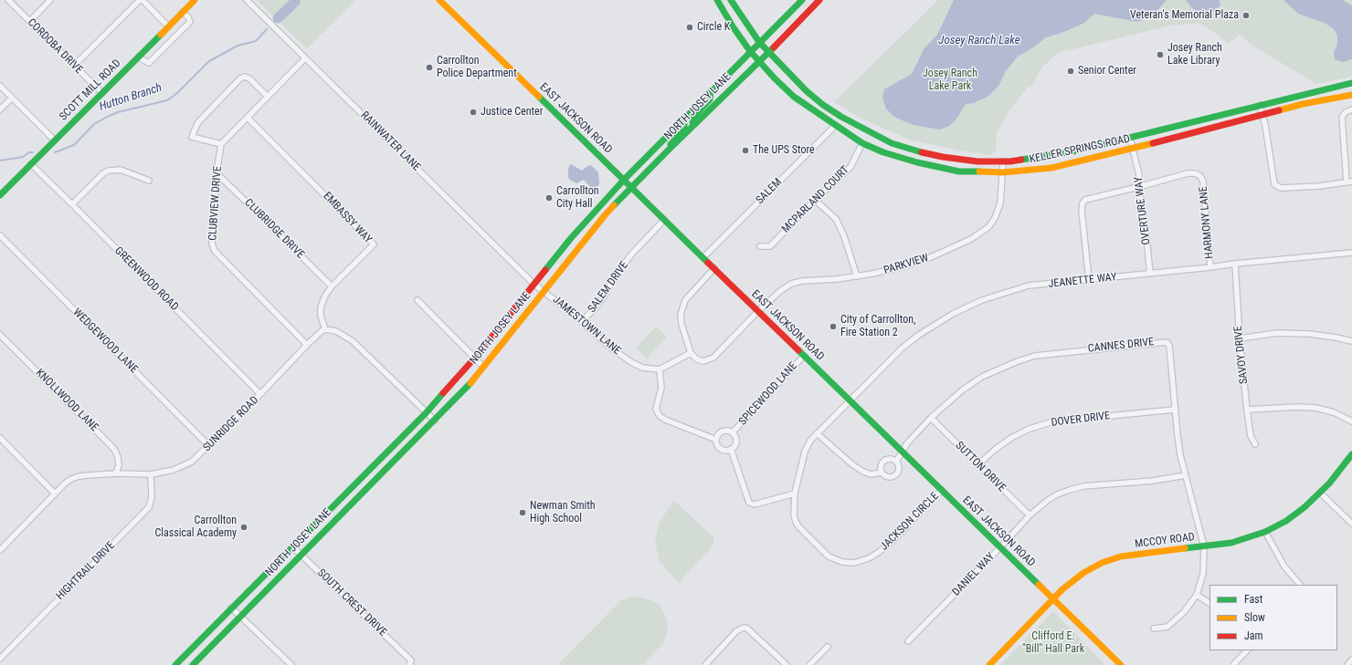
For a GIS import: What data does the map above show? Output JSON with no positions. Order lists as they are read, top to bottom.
{
  "streets": {
    "main road": [
      "SCOTT MILL ROAD",
      "NORTH JOSEY LANE",
      "EAST JACKSON ROAD",
      "KELLER SPRINGS ROAD",
      "MCCOY ROAD"
    ],
    "street": [
      "CORDOBA DRIVE",
      "RAINWATER LANE",
      "SALEM",
      "MCPARLAND COURT",
      "CLUBVIEW DRIVE",
      "OVERTURE WAY",
      "EMBASSY WAY",
      "HARMONY LANE",
      "CLUBRIDGE DRIVE",
      "PARKVIEW",
      "GREENWOOD ROAD",
      "JEANETTE WAY",
      "SALEM DRIVE",
      "JAMESTOWN LANE",
      "WEDGEWOOD LANE",
      "CANNES DRIVE",
      "SAVOY DRIVE",
      "SPICEWOOD LANE",
      "KNOLLWOOD LANE",
      "DOVER DRIVE",
      "SUNRIDGE ROAD",
      "SUTTON DRIVE",
      "JACKSON CIRCLE",
      "HIGHTRAIL DRIVE",
      "DANIEL WAY",
      "SOUTH CREST DRIVE"
    ]
  },
  "crossings": [
    ["CORDOBA DRIVE", "SCOTT MILL ROAD"],
    ["SCOTT MILL ROAD", "GREENWOOD ROAD"],
    ["NORTH JOSEY LANE", "EAST JACKSON ROAD"],
    ["NORTH JOSEY LANE", "RAINWATER LANE"],
    ["NORTH JOSEY LANE", "KELLER SPRINGS ROAD"],
    ["NORTH JOSEY LANE", "JAMESTOWN LANE"],
    ["NORTH JOSEY LANE", "SOUTH CREST DRIVE"],
    ["EAST JACKSON ROAD", "SALEM"],
    ["EAST JACKSON ROAD", "PARKVIEW"],
    ["EAST JACKSON ROAD", "JEANETTE WAY"],
    ["EAST JACKSON ROAD", "SALEM DRIVE"],
    ["EAST JACKSON ROAD", "CANNES DRIVE"],
    ["EAST JACKSON ROAD", "SPICEWOOD LANE"],
    ["EAST JACKSON ROAD", "JACKSON CIRCLE"],
    ["EAST JACKSON ROAD", "MCCOY ROAD"],
    ["EAST JACKSON ROAD", "DANIEL WAY"],
    ["RAINWATER LANE", "JAMESTOWN LANE"],
    ["KELLER SPRINGS ROAD", "SALEM"],
    ["KELLER SPRINGS ROAD", "MCPARLAND COURT"],
    ["KELLER SPRINGS ROAD", "OVERTURE WAY"],
    ["KELLER SPRINGS ROAD", "PARKVIEW"],
    ["CLUBVIEW DRIVE", "CLUBRIDGE DRIVE"],
    ["CLUBVIEW DRIVE", "SUNRIDGE ROAD"],
    ["OVERTURE WAY", "HARMONY LANE"],
    ["OVERTURE WAY", "JEANETTE WAY"],
    ["EMBASSY WAY", "CLUBRIDGE DRIVE"],
    ["EMBASSY WAY", "SUNRIDGE ROAD"],
    ["HARMONY LANE", "JEANETTE WAY"],
    ["GREENWOOD ROAD", "SUNRIDGE ROAD"],
    ["JEANETTE WAY", "SAVOY DRIVE"],
    ["JEANETTE WAY", "JACKSON CIRCLE"],
    ["SALEM DRIVE", "JAMESTOWN LANE"],
    ["WEDGEWOOD LANE", "SUNRIDGE ROAD"],
    ["CANNES DRIVE", "DOVER DRIVE"],
    ["CANNES DRIVE", "SUTTON DRIVE"],
    ["CANNES DRIVE", "MCCOY ROAD"],
    ["CANNES DRIVE", "DANIEL WAY"],
    ["KNOLLWOOD LANE", "SUNRIDGE ROAD"],
    ["DOVER DRIVE", "SUTTON DRIVE"],
    ["SUNRIDGE ROAD", "HIGHTRAIL DRIVE"],
    ["SUTTON DRIVE", "DANIEL WAY"]
  ],
  "water": ["Josey Ranch Lake", "Hutton Branch"],
  "parks": ["Josey Ranch Lake Park", "Clifford E. \"Bill\" Hall Park"],
  "places": [
    "Veteran's Memorial Plaza",
    "Circle K",
    "Josey Ranch Lake Library",
    "Carrollton Police Department",
    "Senior Center",
    "Justice Center",
    "The UPS Store",
    "Carrollton City Hall",
    "City of Carrollton, Fire Station 2",
    "Newman Smith High School",
    "Carrollton Classical Academy"
  ],
  "legend": ["Fast", "Slow", "Jam"]
}
